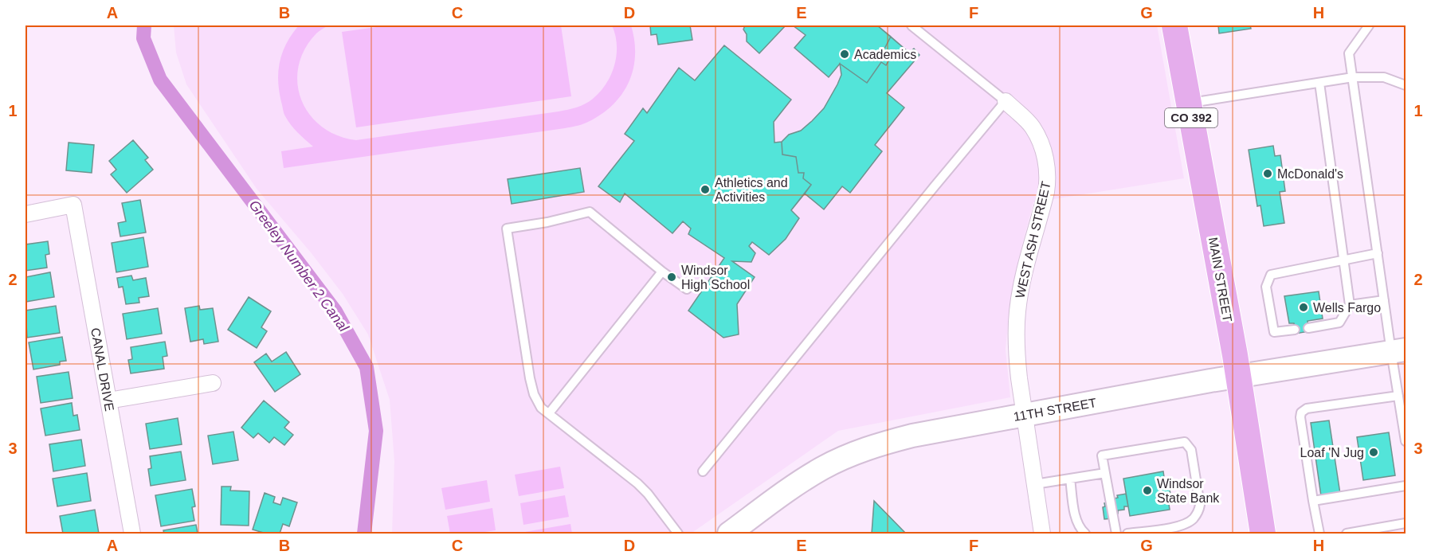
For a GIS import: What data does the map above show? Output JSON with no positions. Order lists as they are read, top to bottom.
{
  "streets": {
    "main road": ["CO 392", "MAIN STREET"],
    "street": ["WEST ASH STREET", "CANAL DRIVE", "11TH STREET"]
  },
  "crossings": [
    ["WEST ASH STREET", "11TH STREET"],
    ["MAIN STREET", "11TH STREET"]
  ],
  "water": ["Greeley Number 2 Canal"],
  "places": [
    "Academics",
    "McDonald's",
    "Athletics and Activities",
    "Windsor High School",
    "Wells Fargo",
    "Loaf 'N Jug",
    "Windsor State Bank"
  ],
  "grid": {
    "columns": [
      "A",
      "B",
      "C",
      "D",
      "E",
      "F",
      "G",
      "H"
    ],
    "rows": ["1", "2", "3"]
  }
}
